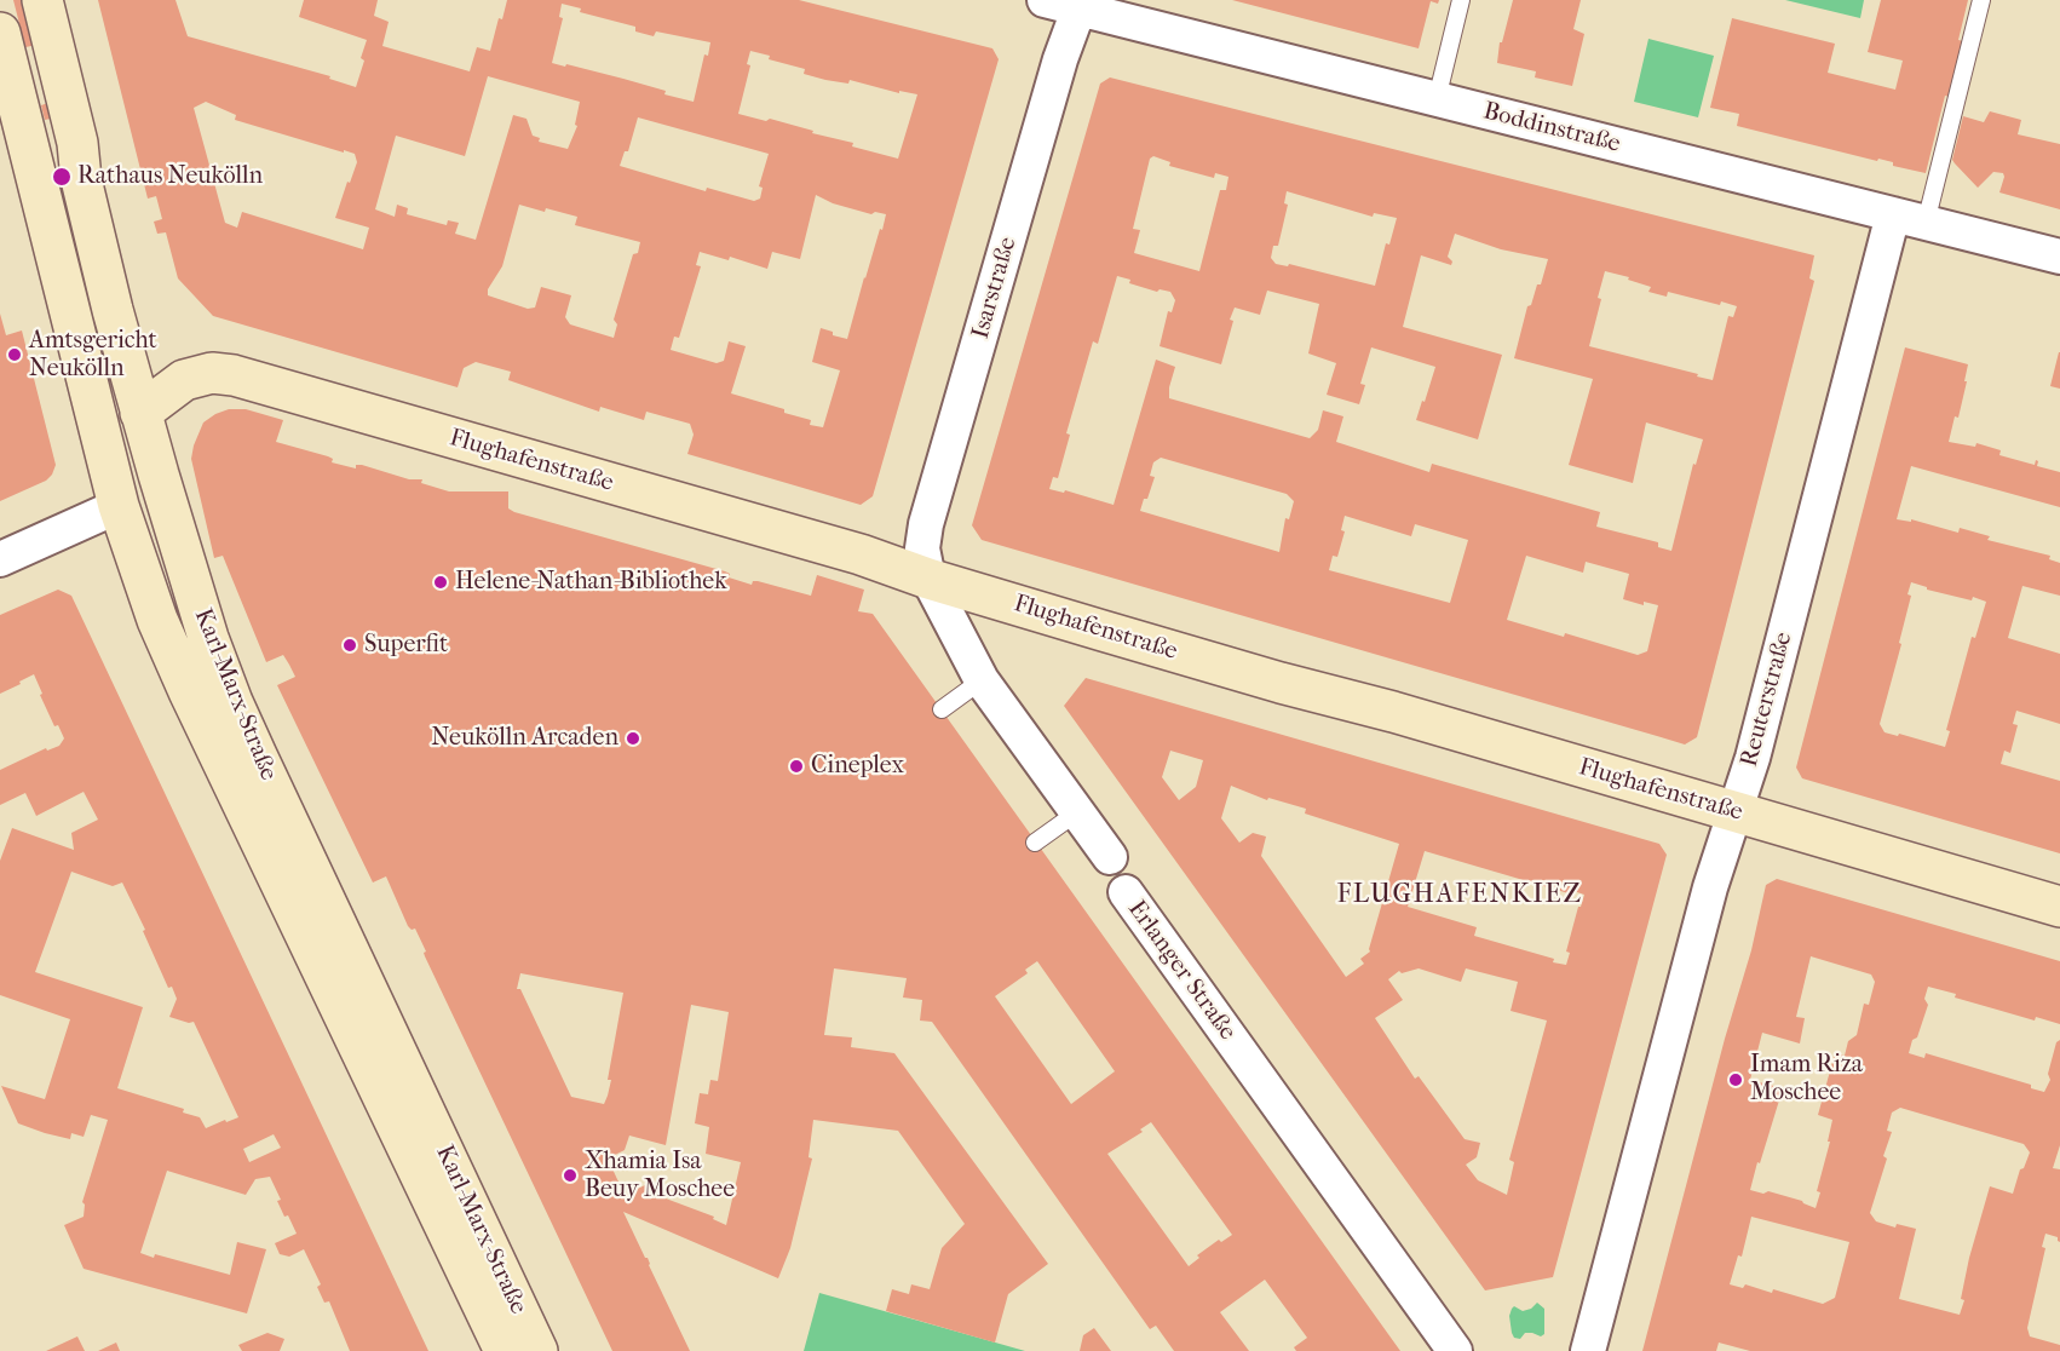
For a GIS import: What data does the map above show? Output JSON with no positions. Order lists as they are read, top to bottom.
{
  "streets": {
    "main road": ["Flughafenstraße", "Karl-Marx-Straße"],
    "street": [
      "Boddinstraße",
      "Isarstraße",
      "Reuterstraße",
      "Erlanger Straße"
    ]
  },
  "crossings": [
    ["Boddinstraße", "Isarstraße"],
    ["Boddinstraße", "Reuterstraße"],
    ["Isarstraße", "Flughafenstraße"],
    ["Isarstraße", "Erlanger Straße"],
    ["Flughafenstraße", "Karl-Marx-Straße"],
    ["Flughafenstraße", "Reuterstraße"],
    ["Flughafenstraße", "Erlanger Straße"]
  ],
  "districts": ["FLUGHAFENKIEZ"],
  "places": [
    "Rathaus Neukölln",
    "Amtsgericht Neukölln",
    "Helene-Nathan-Bibliothek",
    "Superfit",
    "Neukölln Arcaden",
    "Cineplex",
    "Imam Riza Moschee",
    "Xhamia Isa Beuy Moschee"
  ]
}
